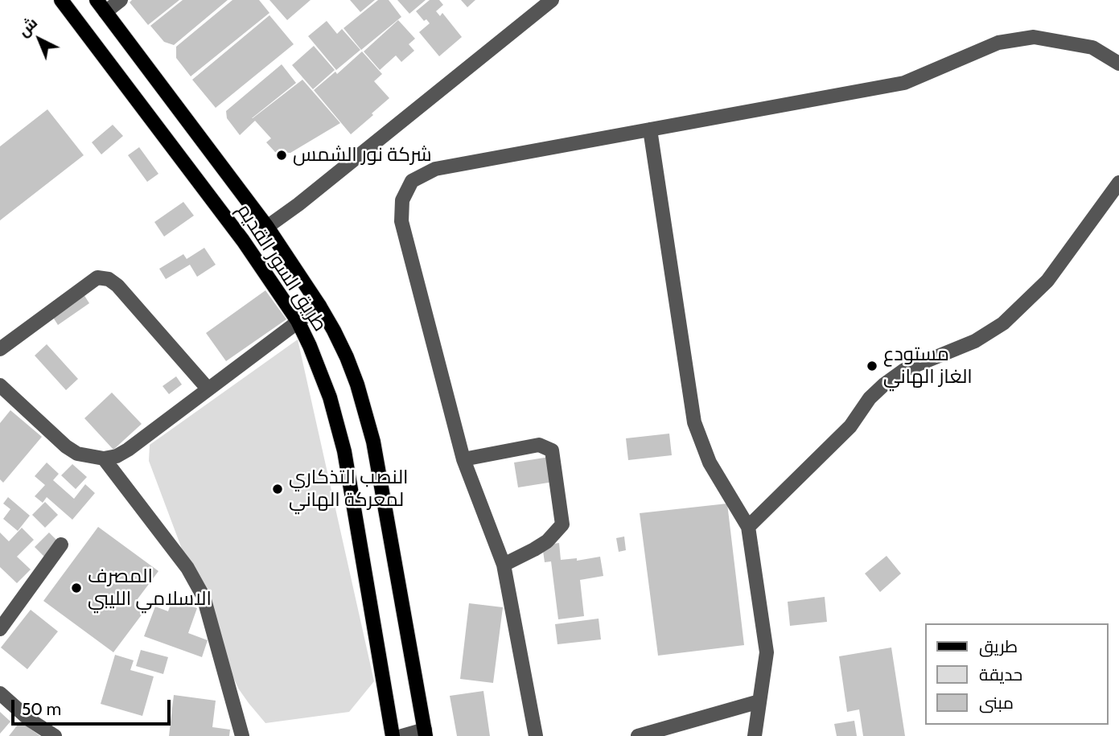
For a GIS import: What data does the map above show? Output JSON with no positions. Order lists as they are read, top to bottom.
{
  "streets": {
    "main road": ["طريق السور القديم"]
  },
  "places": [
    "شركة نور الشمس",
    "مستودع الغاز الهاني",
    "النصب التذكاري لمعركة الهاني",
    "المصرف الاسلامي الليبي"
  ],
  "legend": ["طريق", "حديقة", "مبنى"],
  "scale_bar": "50 m",
  "north": "top left"
}
